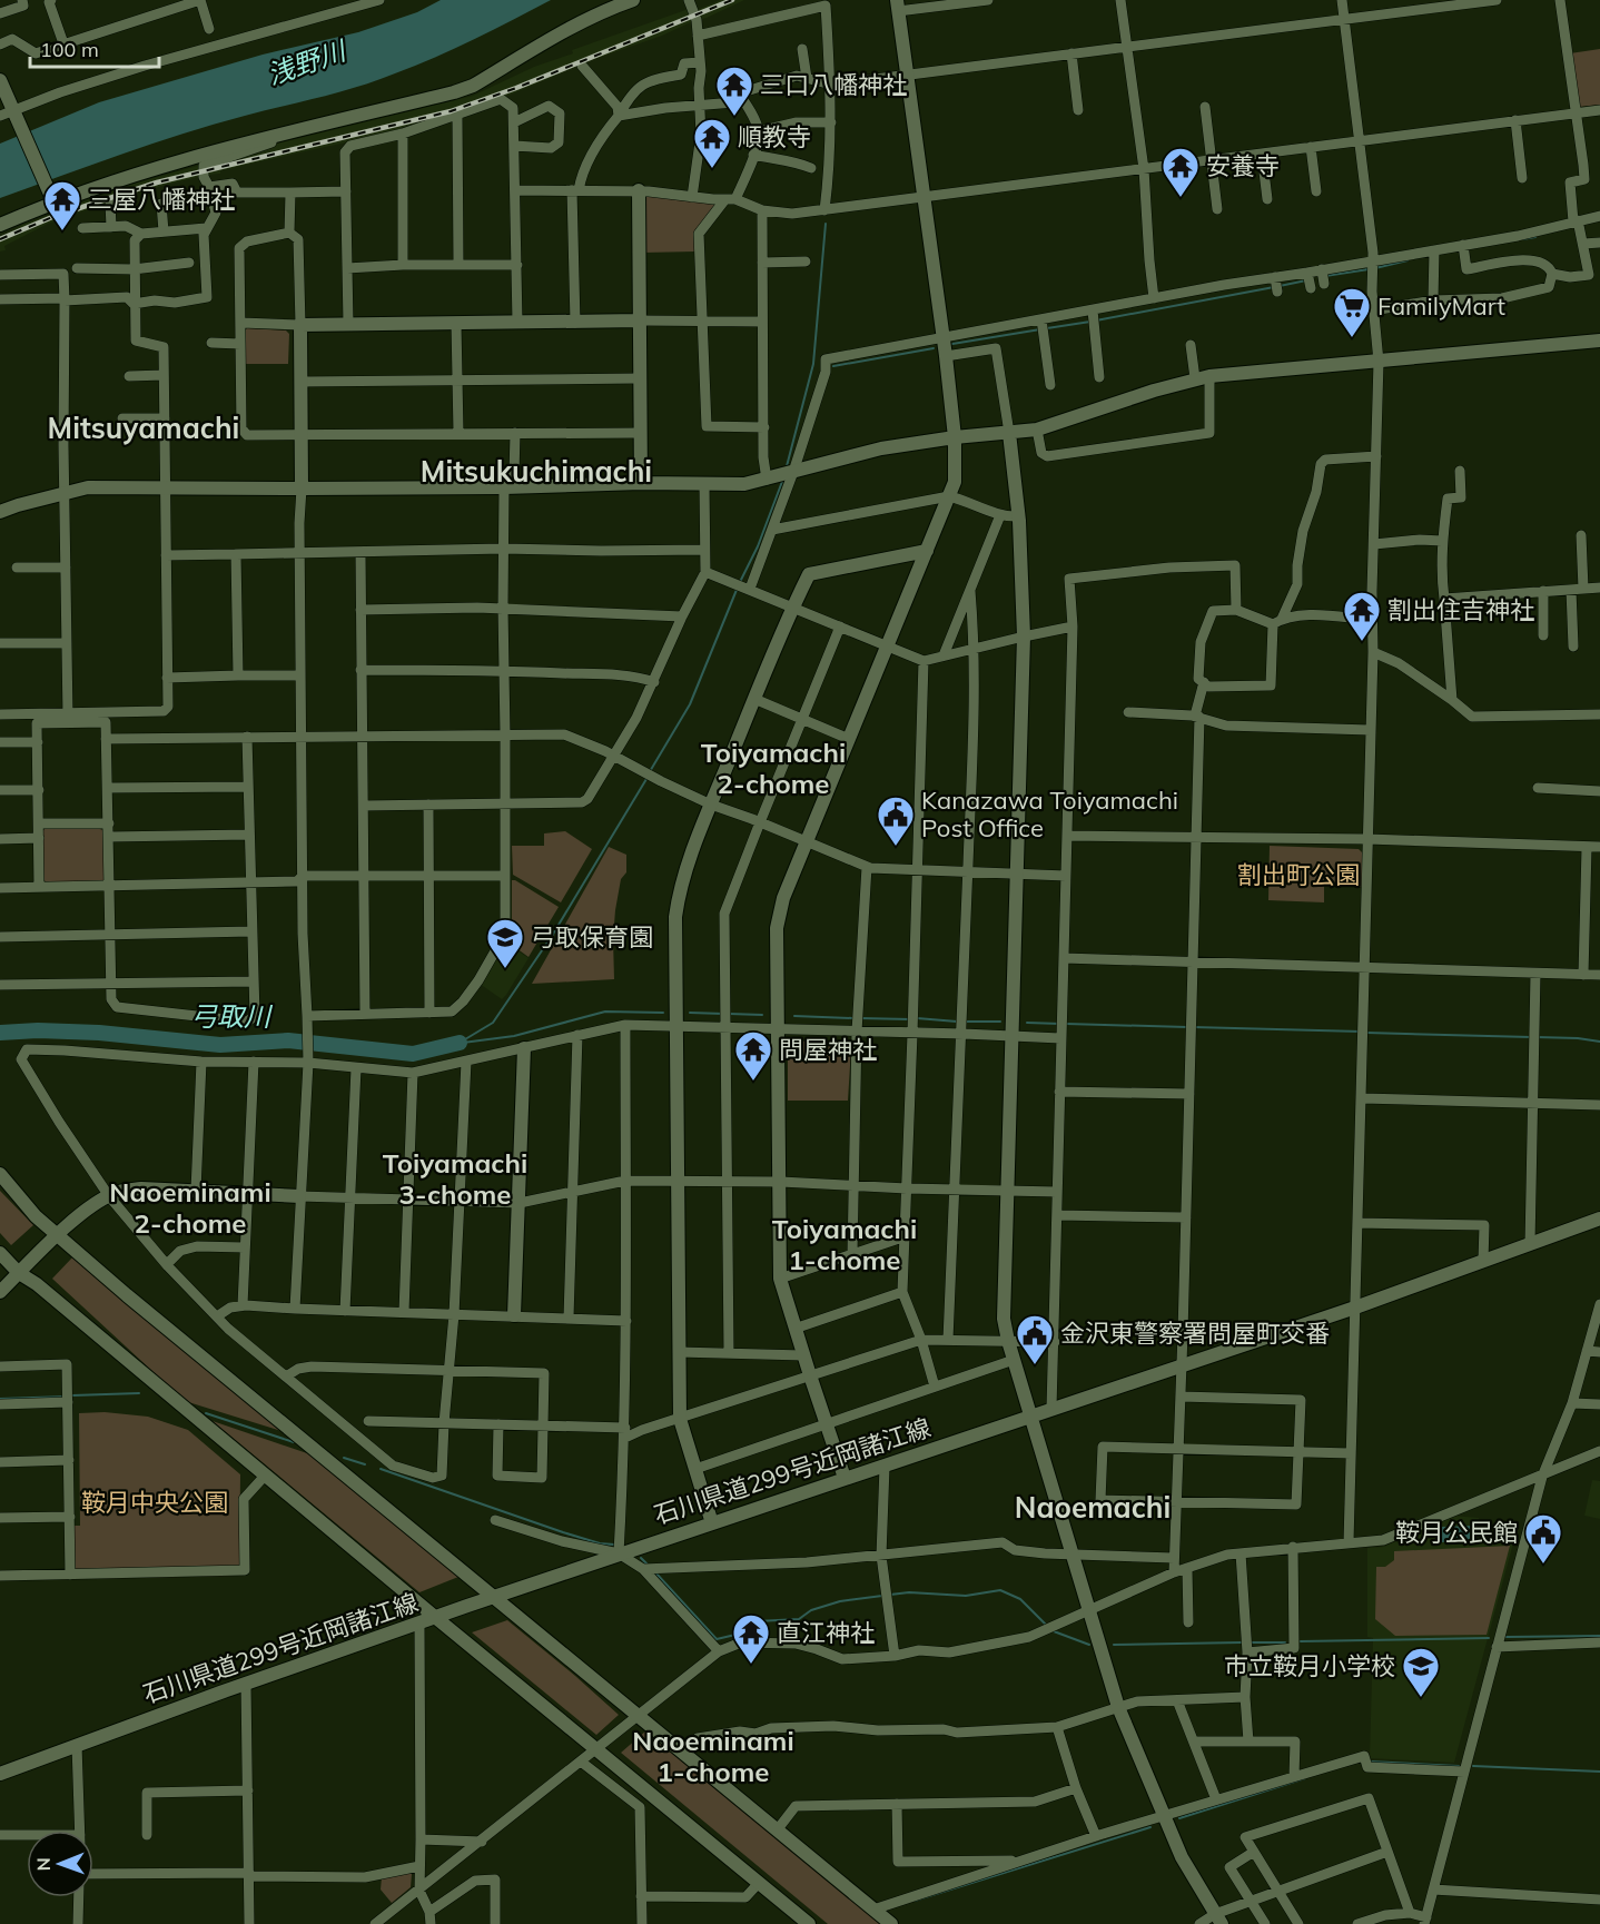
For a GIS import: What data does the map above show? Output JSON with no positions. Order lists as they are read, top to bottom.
{
  "streets": {
    "street": ["石川県道299号近岡諸江線"]
  },
  "districts": [
    "Mitsuyamachi",
    "Mitsukuchimachi",
    "Toiyamachi 2-chome",
    "Toiyamachi 3-chome",
    "Naoeminami 2-chome",
    "Toiyamachi 1-chome",
    "Naoemachi",
    "Naoeminami 1-chome"
  ],
  "water": ["浅野川", "弓取川"],
  "parks": ["割出町公園", "鞍月中央公園"],
  "places": {
    "temple": [
      "三口八幡神社",
      "順教寺",
      "安養寺",
      "三屋八幡神社",
      "割出住吉神社",
      "問屋神社",
      "直江神社"
    ],
    "supermarket": ["FamilyMart"],
    "public building": ["Kanazawa Toiyamachi Post Office", "金沢東警察署問屋町交番", "鞍月公民館"],
    "school or university": ["弓取保育園", "市立鞍月小学校"]
  },
  "scale_bar": "100 m",
  "north": "left"
}
